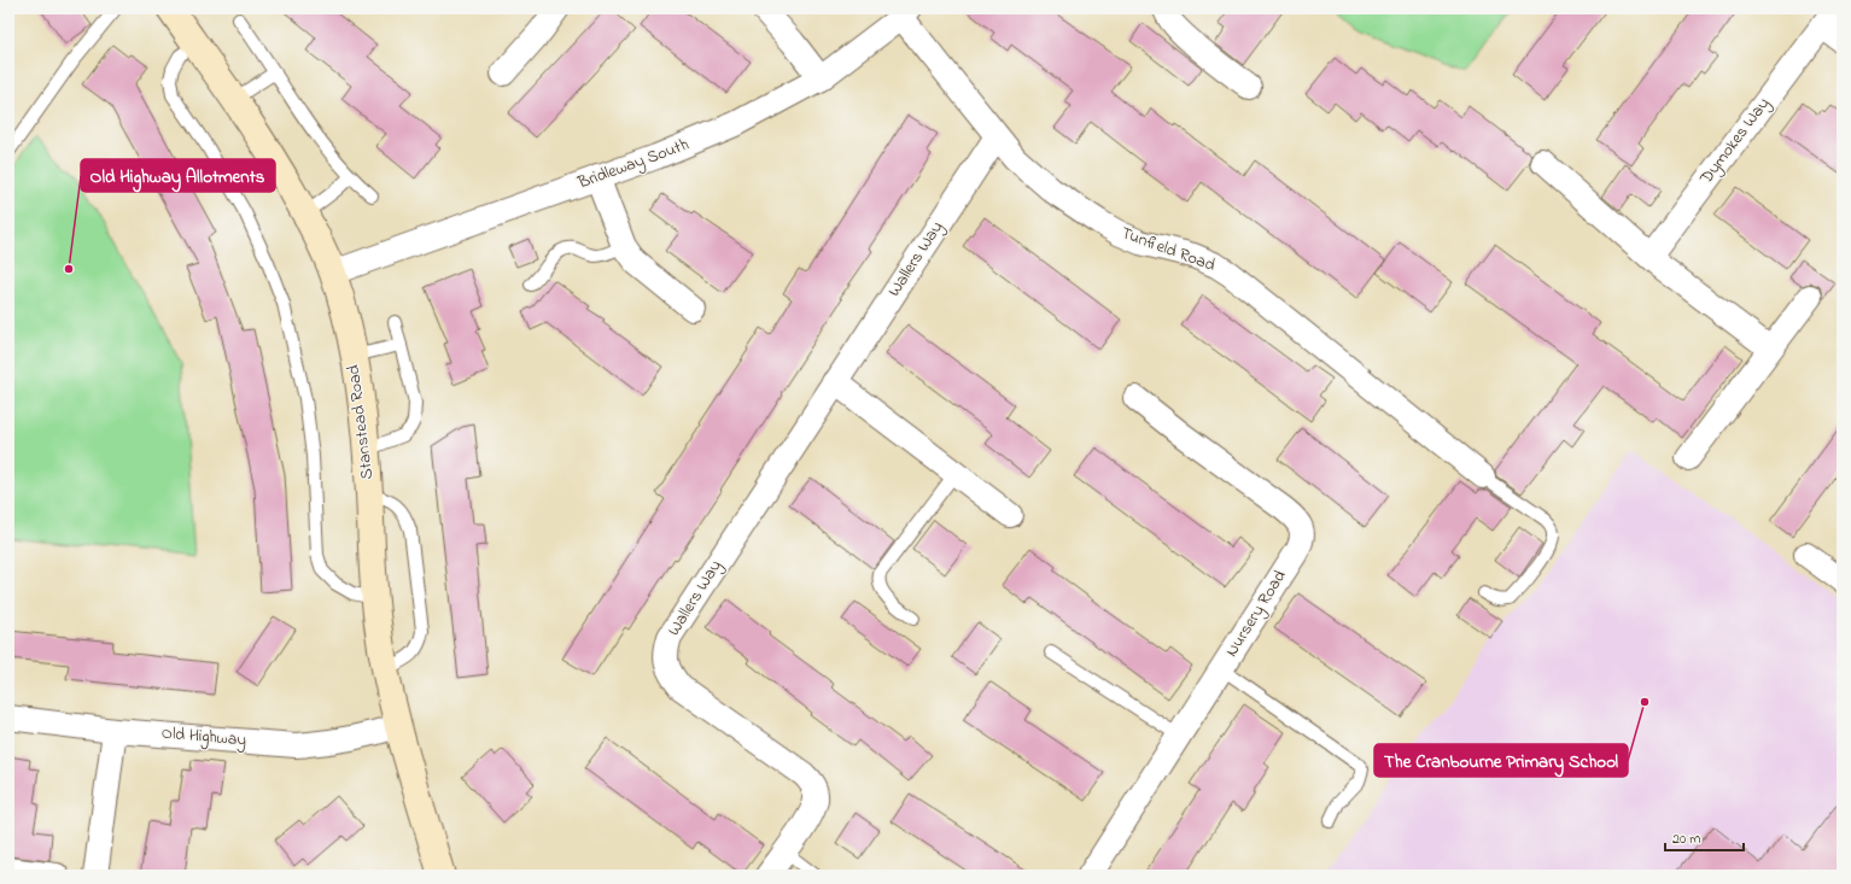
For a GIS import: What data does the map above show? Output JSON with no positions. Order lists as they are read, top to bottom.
{
  "streets": {
    "street": [
      "Dymokes Way",
      "Bridleway South",
      "Tunfield Road",
      "Wallers Way",
      "Stanstead Road",
      "Nursery Road",
      "Old Highway"
    ]
  },
  "crossings": [
    ["Bridleway South", "Tunfield Road"],
    ["Bridleway South", "Stanstead Road"],
    ["Tunfield Road", "Wallers Way"],
    ["Stanstead Road", "Old Highway"]
  ],
  "places": ["Old Highway Allotments", "The Cranbourne Primary School"],
  "scale_bar": "20 m"
}
